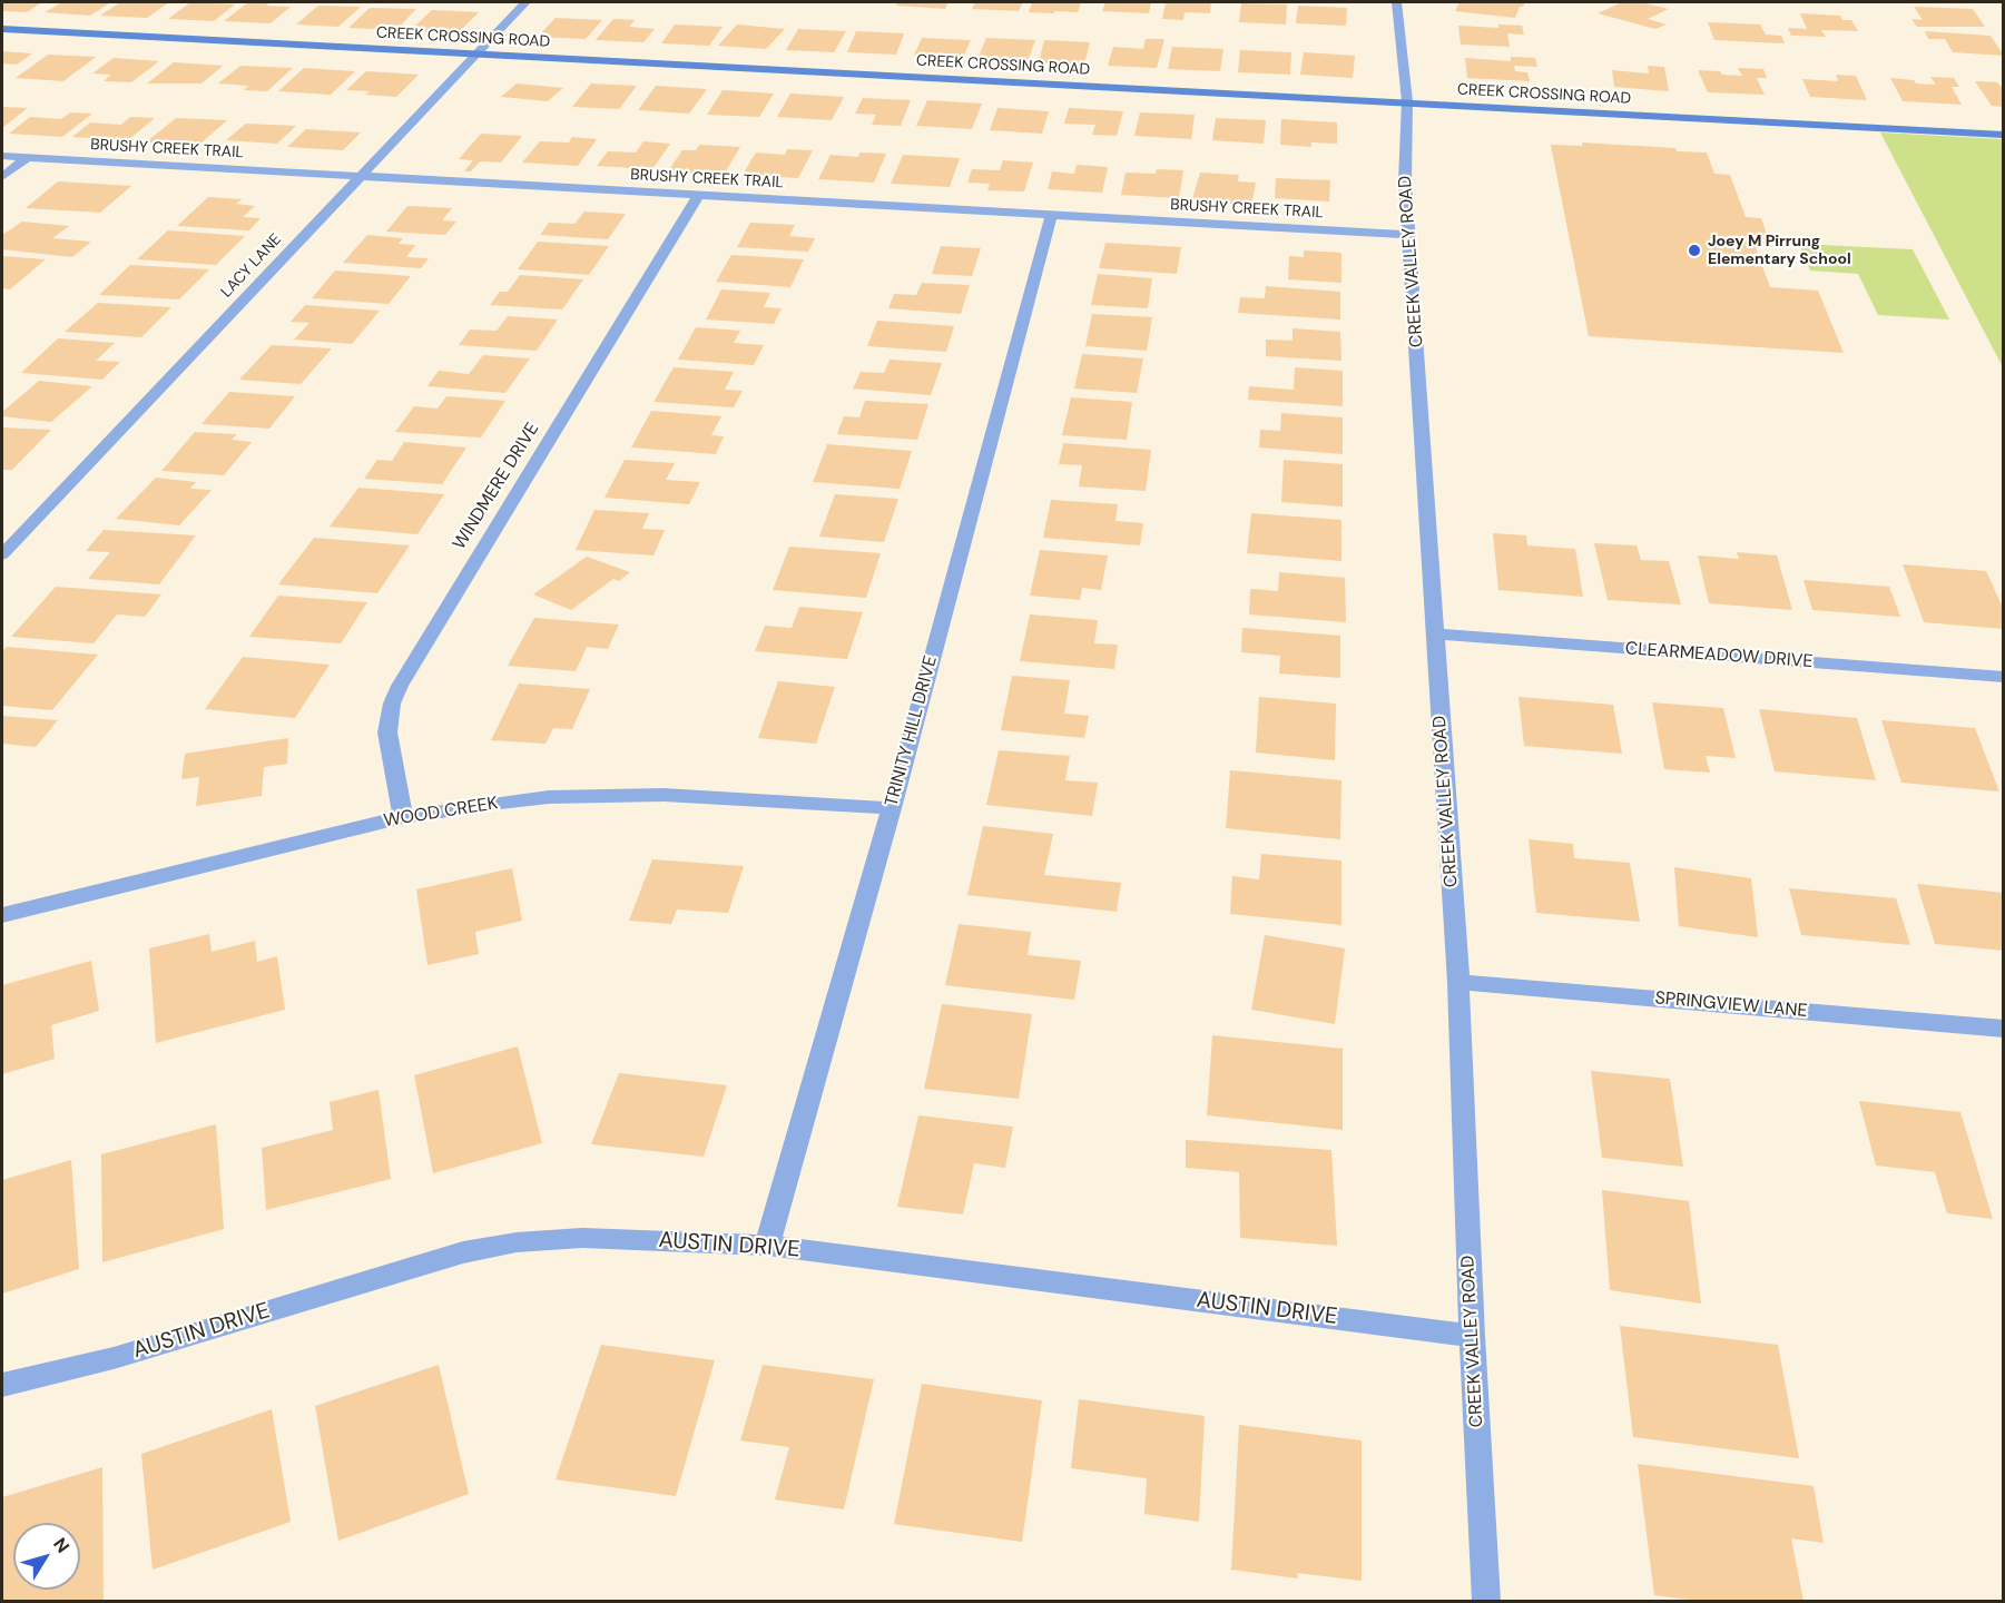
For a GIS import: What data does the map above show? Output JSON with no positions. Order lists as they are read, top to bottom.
{
  "streets": {
    "street": [
      "CREEK CROSSING ROAD",
      "BRUSHY CREEK TRAIL",
      "CREEK VALLEY ROAD",
      "LACY LANE",
      "WINDMERE DRIVE",
      "CLEARMEADOW DRIVE",
      "TRINITY HILL DRIVE",
      "WOOD CREEK",
      "SPRINGVIEW LANE",
      "AUSTIN DRIVE"
    ]
  },
  "crossings": [
    ["CREEK CROSSING ROAD", "CREEK VALLEY ROAD"],
    ["CREEK CROSSING ROAD", "LACY LANE"],
    ["BRUSHY CREEK TRAIL", "CREEK VALLEY ROAD"],
    ["BRUSHY CREEK TRAIL", "LACY LANE"],
    ["BRUSHY CREEK TRAIL", "WINDMERE DRIVE"],
    ["BRUSHY CREEK TRAIL", "TRINITY HILL DRIVE"],
    ["CREEK VALLEY ROAD", "CLEARMEADOW DRIVE"],
    ["CREEK VALLEY ROAD", "SPRINGVIEW LANE"],
    ["CREEK VALLEY ROAD", "AUSTIN DRIVE"],
    ["WINDMERE DRIVE", "WOOD CREEK"],
    ["TRINITY HILL DRIVE", "WOOD CREEK"],
    ["TRINITY HILL DRIVE", "AUSTIN DRIVE"]
  ],
  "places": ["Joey M Pirrung Elementary School"],
  "north": "top right"
}
